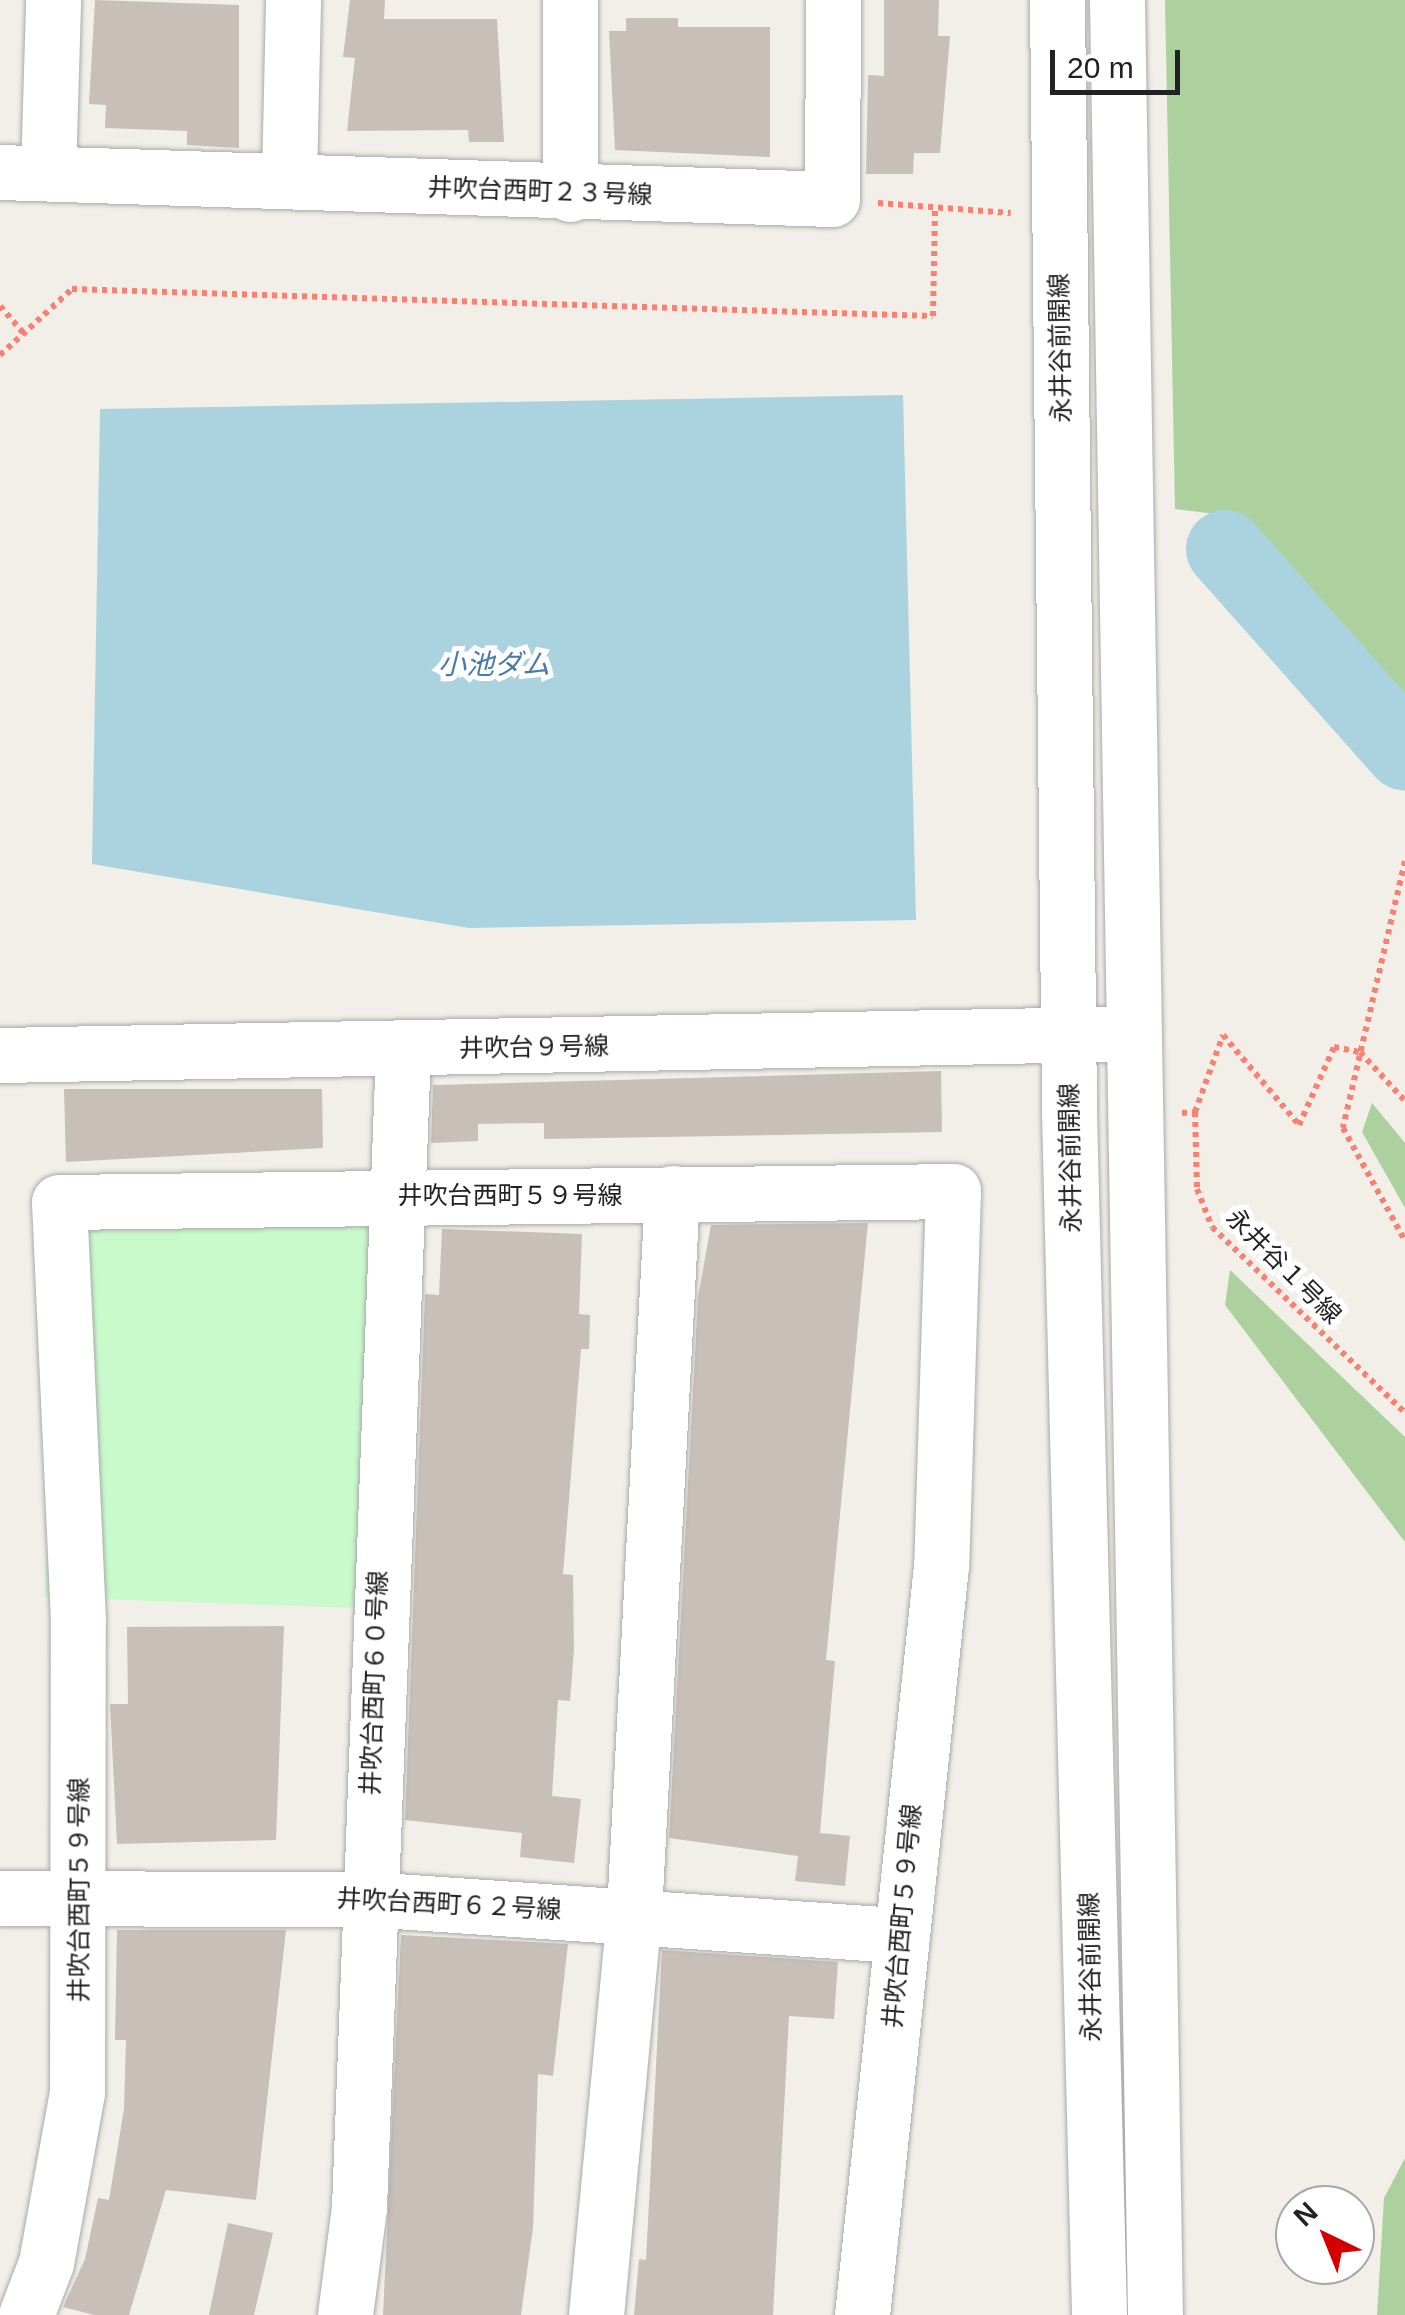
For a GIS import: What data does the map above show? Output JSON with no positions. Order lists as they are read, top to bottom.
{
  "streets": {
    "street": [
      "井吹台西町２３号線",
      "永井谷前開線",
      "井吹台９号線",
      "井吹台西町５９号線",
      "井吹台西町６０号線",
      "井吹台西町６２号線"
    ],
    "path": ["永井谷１号線"]
  },
  "crossings": [
    ["永井谷前開線", "井吹台９号線"],
    ["井吹台９号線", "井吹台西町６０号線"],
    ["井吹台西町５９号線", "井吹台西町６０号線"],
    ["井吹台西町５９号線", "井吹台西町６２号線"],
    ["井吹台西町６０号線", "井吹台西町６２号線"]
  ],
  "water": ["小池ダム"],
  "scale_bar": "20 m",
  "north": "top left"
}
